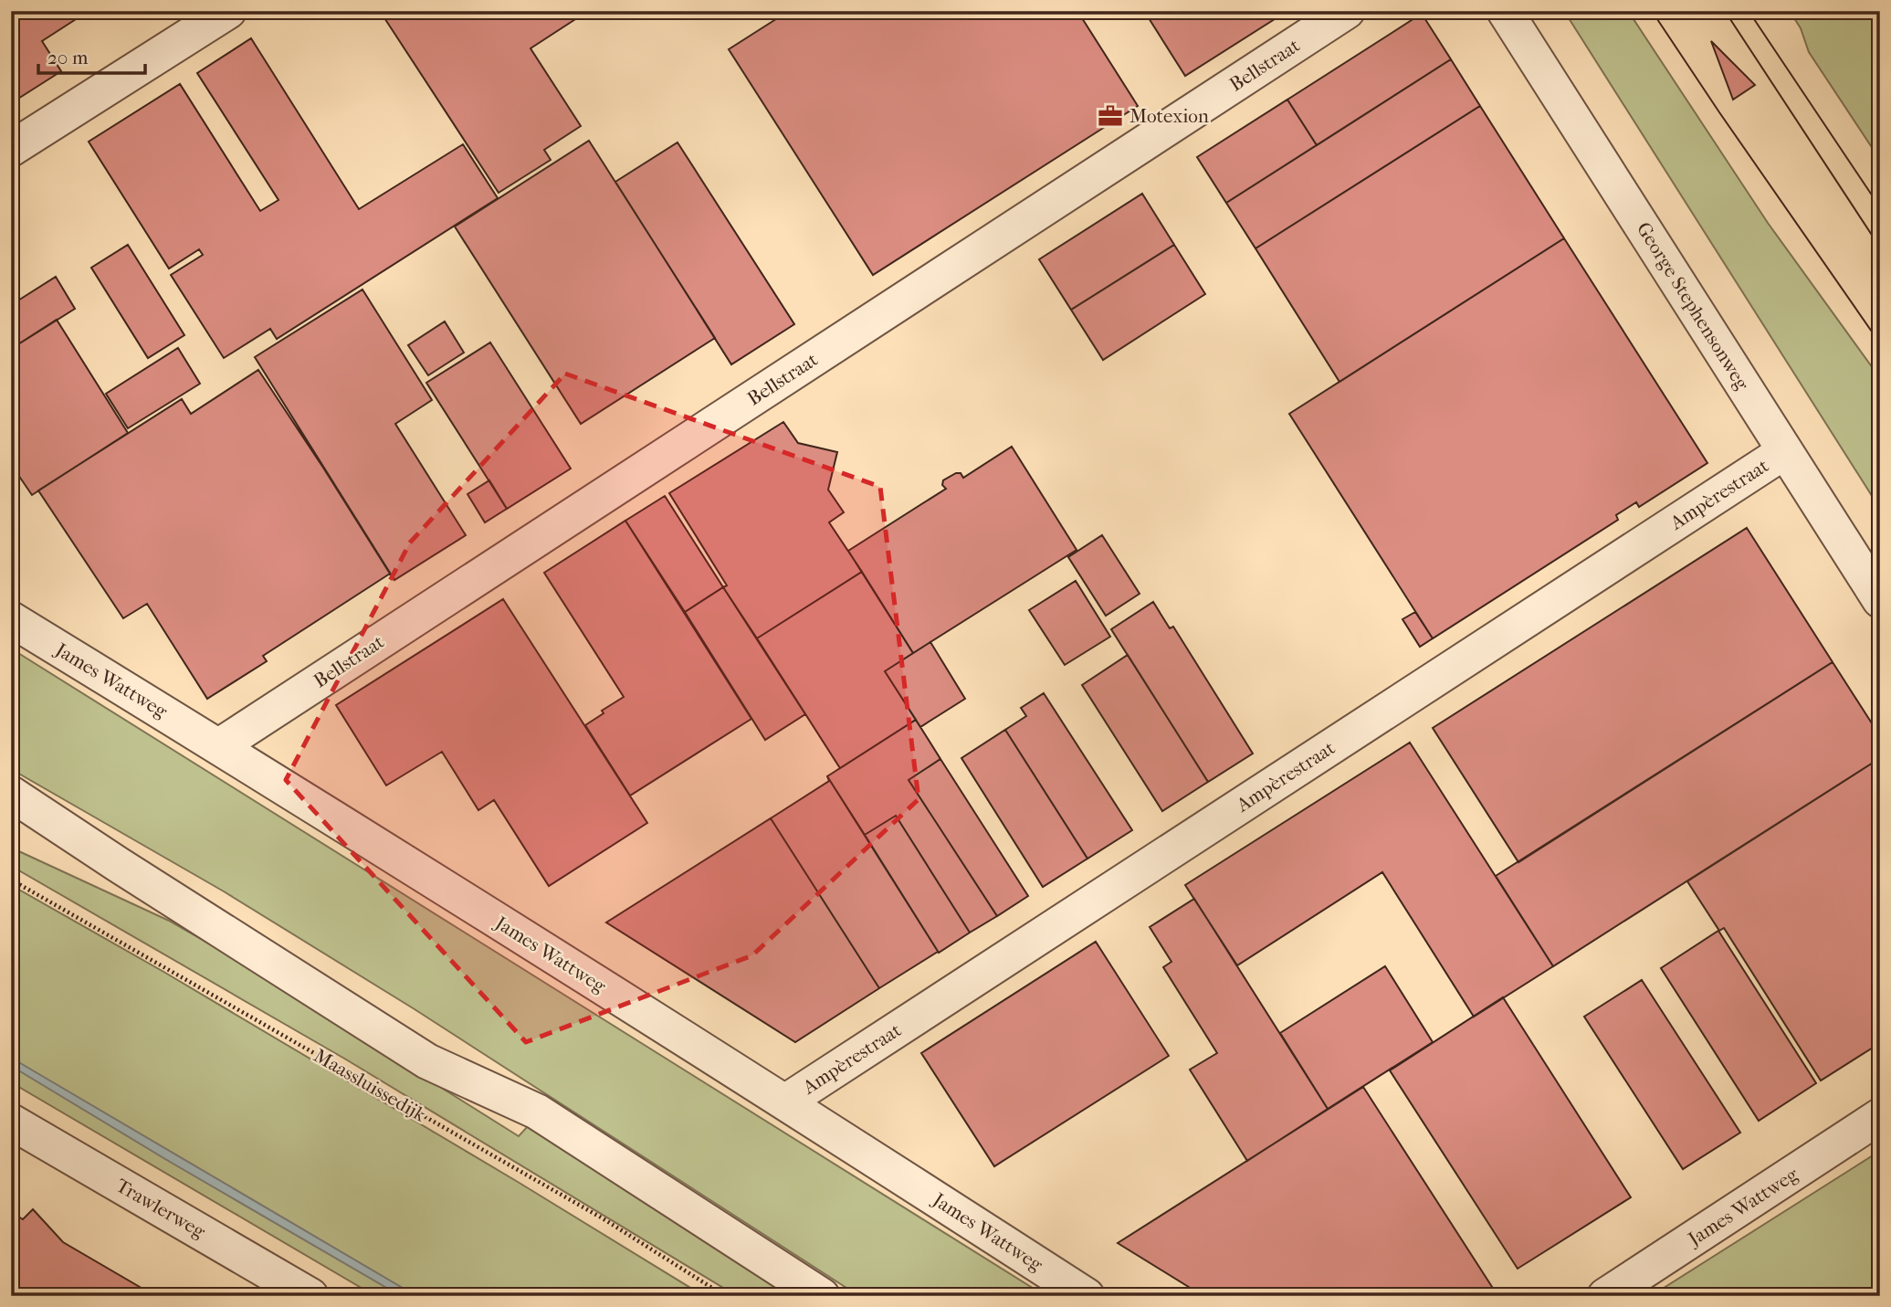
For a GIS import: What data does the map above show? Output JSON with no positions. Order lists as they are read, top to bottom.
{
  "streets": {
    "street": [
      "Bellstraat",
      "George Stephensonweg",
      "Ampèrestraat",
      "James Wattweg",
      "Trawlerweg"
    ],
    "path": ["Maassluissedijk"]
  },
  "crossings": [
    ["Bellstraat", "James Wattweg"],
    ["George Stephensonweg", "Ampèrestraat"],
    ["Ampèrestraat", "James Wattweg"]
  ],
  "places": {
    "office": ["Motexion"]
  },
  "scale_bar": "20 m"
}
